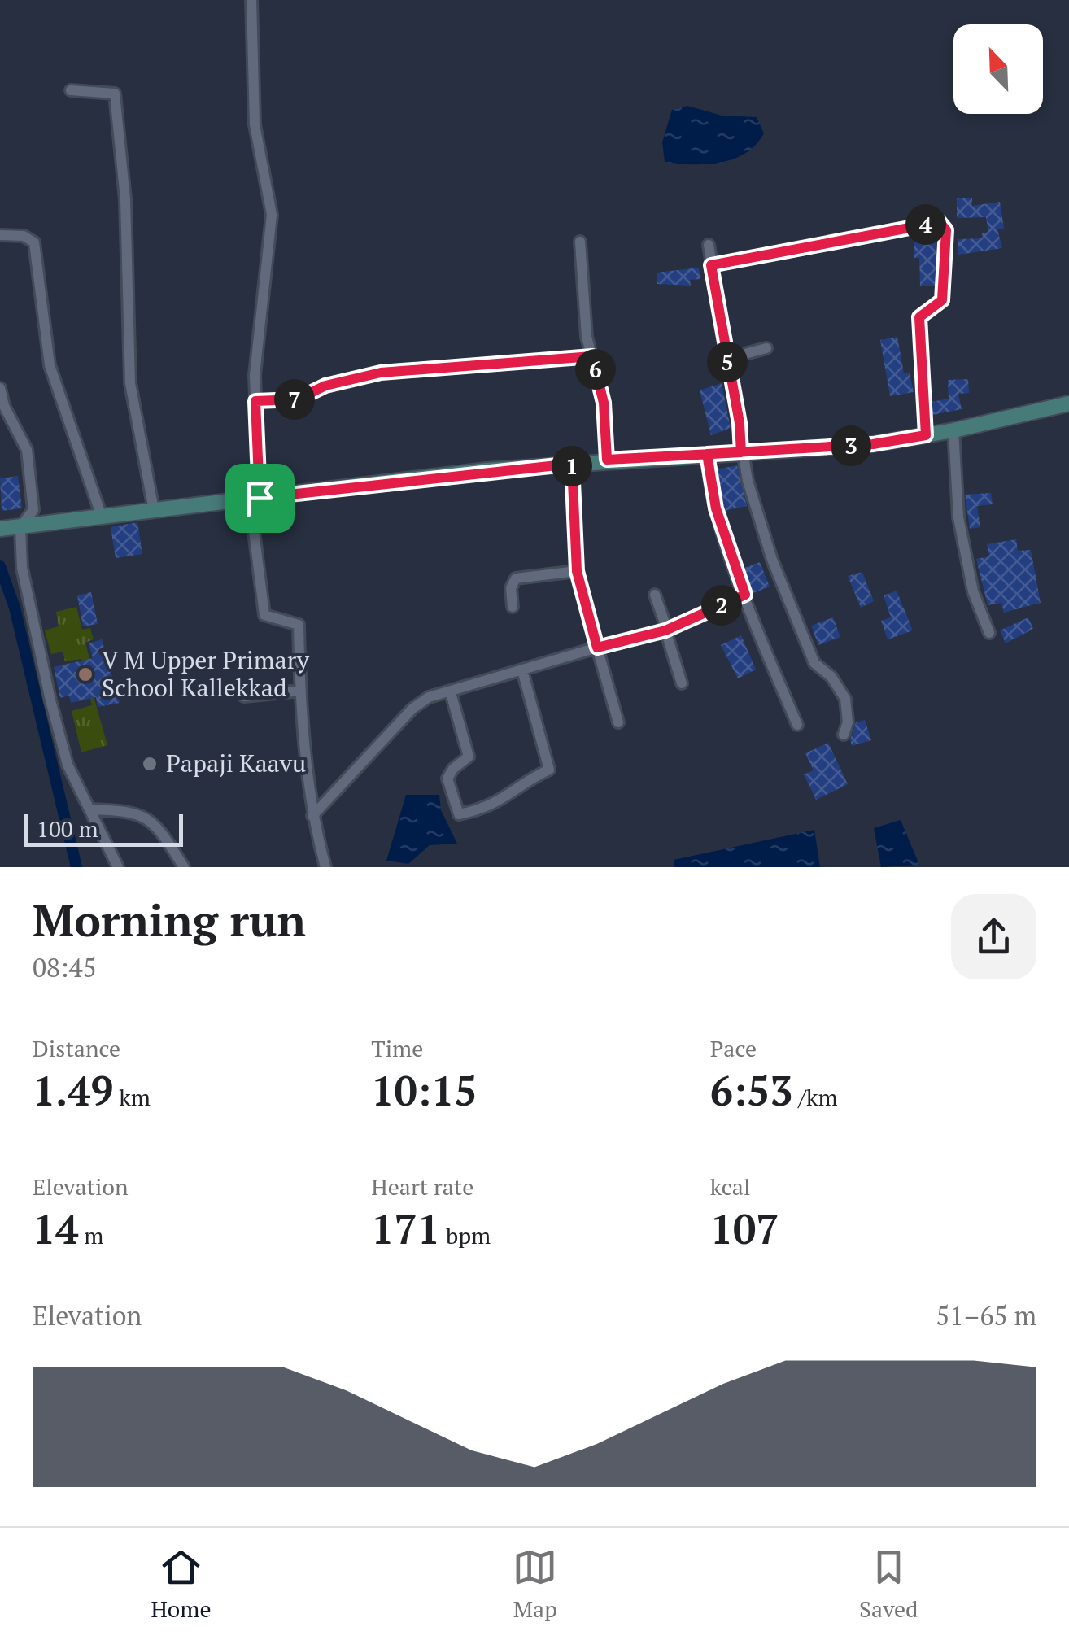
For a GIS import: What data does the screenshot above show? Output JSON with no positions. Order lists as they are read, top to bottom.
{
  "places": ["V M Upper Primary School Kallekkad", "Papaji Kaavu"],
  "scale_bar": "100 m",
  "north": "top left",
  "page": {
    "pins": [
      "4",
      "5",
      "6",
      "7",
      "3",
      "1",
      "2"
    ],
    "scale": "100 m",
    "heading": ["Morning run", "08:45"],
    "stats": [
      ["Distance", "1.49 km"],
      ["Time", "10:15"],
      ["Pace", "6:53 /km"],
      ["Elevation", "14 m"],
      ["Heart rate", "171 bpm"],
      ["kcal", "107"]
    ],
    "chart": ["Elevation", "51–65 m"],
    "tabs": ["Home", "Map", "Saved"]
  }
}
